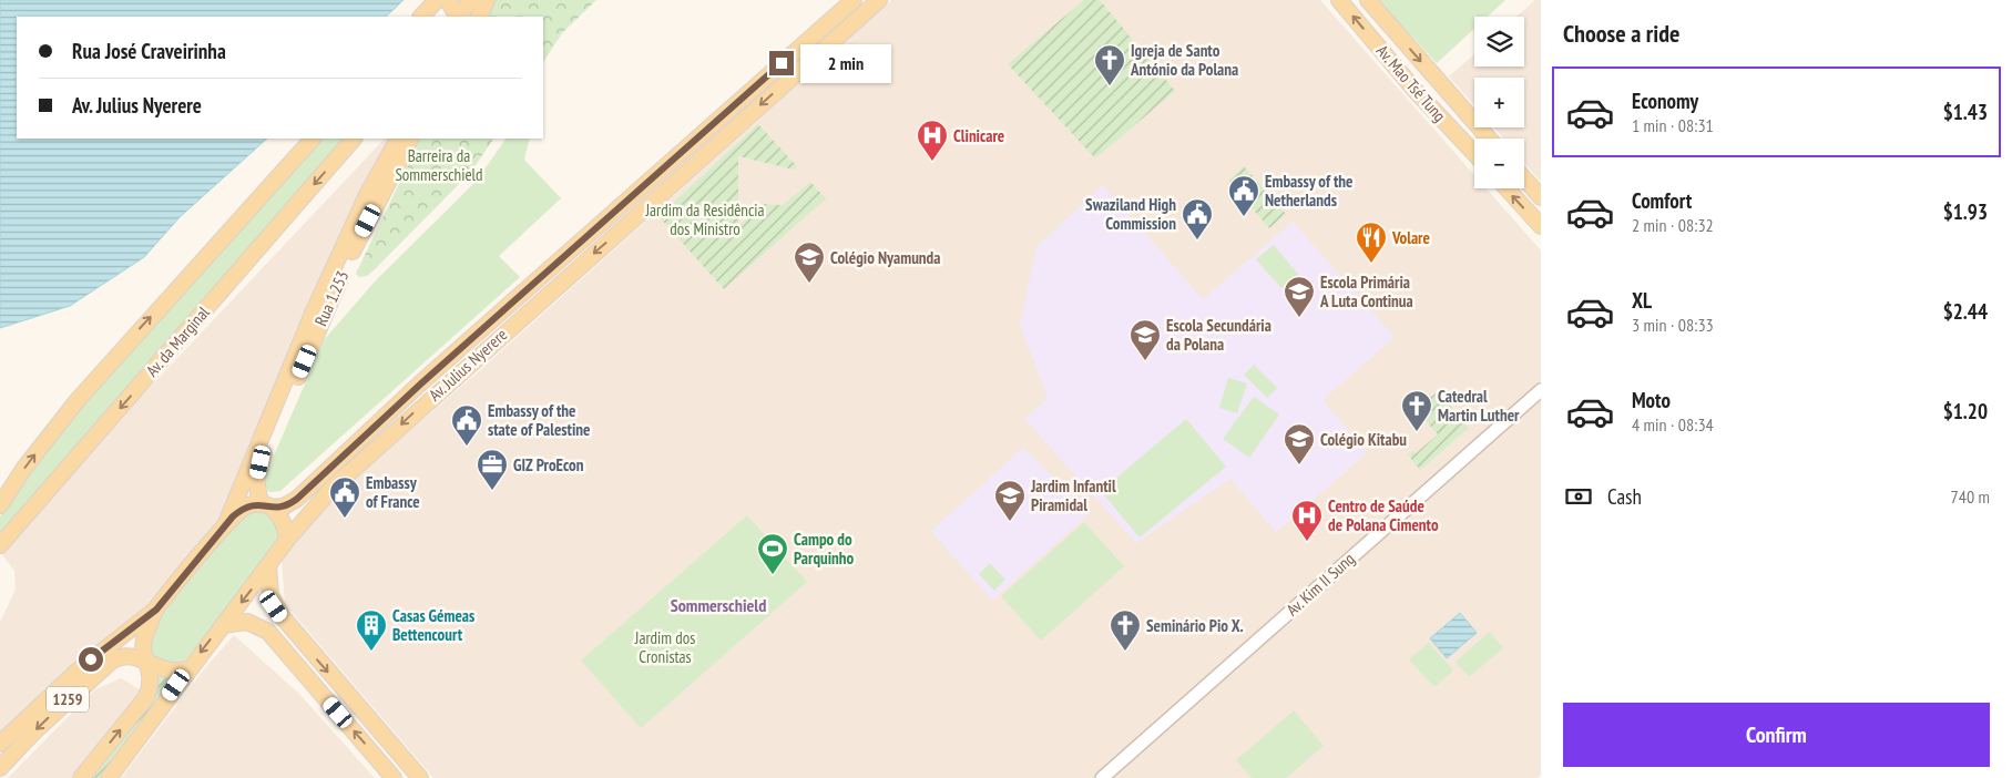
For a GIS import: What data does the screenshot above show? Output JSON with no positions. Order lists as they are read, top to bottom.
{
  "streets": {
    "main road": [
      "Av. Mao Tsé Tung",
      "Rua 1.253",
      "Av. da Marginal",
      "Av. Julius Nyerere",
      "1259"
    ],
    "street": ["Av. Kim II Sung"]
  },
  "crossings": [
    ["Rua 1.253", "Av. Julius Nyerere"]
  ],
  "districts": ["Sommerschield"],
  "parks": ["Barreira da Sommerschield", "Jardim da Residência dos Ministro", "Jardim dos Cronistas"],
  "places": {
    "church": ["Igreja de Santo António da Polana", "Catedral Martin Luther", "Seminário Pio X."],
    "hospital": ["Clinicare", "Centro de Saúde de Polana Cimento"],
    "public building": [
      "Embassy of the Netherlands",
      "Swaziland High Commission",
      "Embassy of the state of Palestine",
      "Embassy of France"
    ],
    "restaurant": ["Volare"],
    "school or university": [
      "Colégio Nyamunda",
      "Escola Primária A Luta Continua",
      "Escola Secundária da Polana",
      "Colégio Kitabu",
      "Jardim Infantil Piramidal"
    ],
    "office": ["GIZ ProEcon"],
    "sports": ["Campo do Parquinho"],
    "building": ["Casas Gémeas Bettencourt"]
  },
  "page": {
    "heading": "Choose a ride",
    "map_buttons": ["+", "−"],
    "banner": ["Rua José Craveirinha", "Av. Julius Nyerere"],
    "bubble": "2 min",
    "list": [
      {
        "name": "Economy",
        "note": "1 min · 08:31",
        "value": "$1.43"
      },
      {
        "name": "Comfort",
        "note": "2 min · 08:32",
        "value": "$1.93"
      },
      {
        "name": "XL",
        "note": "3 min · 08:33",
        "value": "$2.44"
      },
      {
        "name": "Moto",
        "note": "4 min · 08:34",
        "value": "$1.20"
      }
    ],
    "pay": ["Cash", "740 m"],
    "buttons": "Confirm"
  }
}
